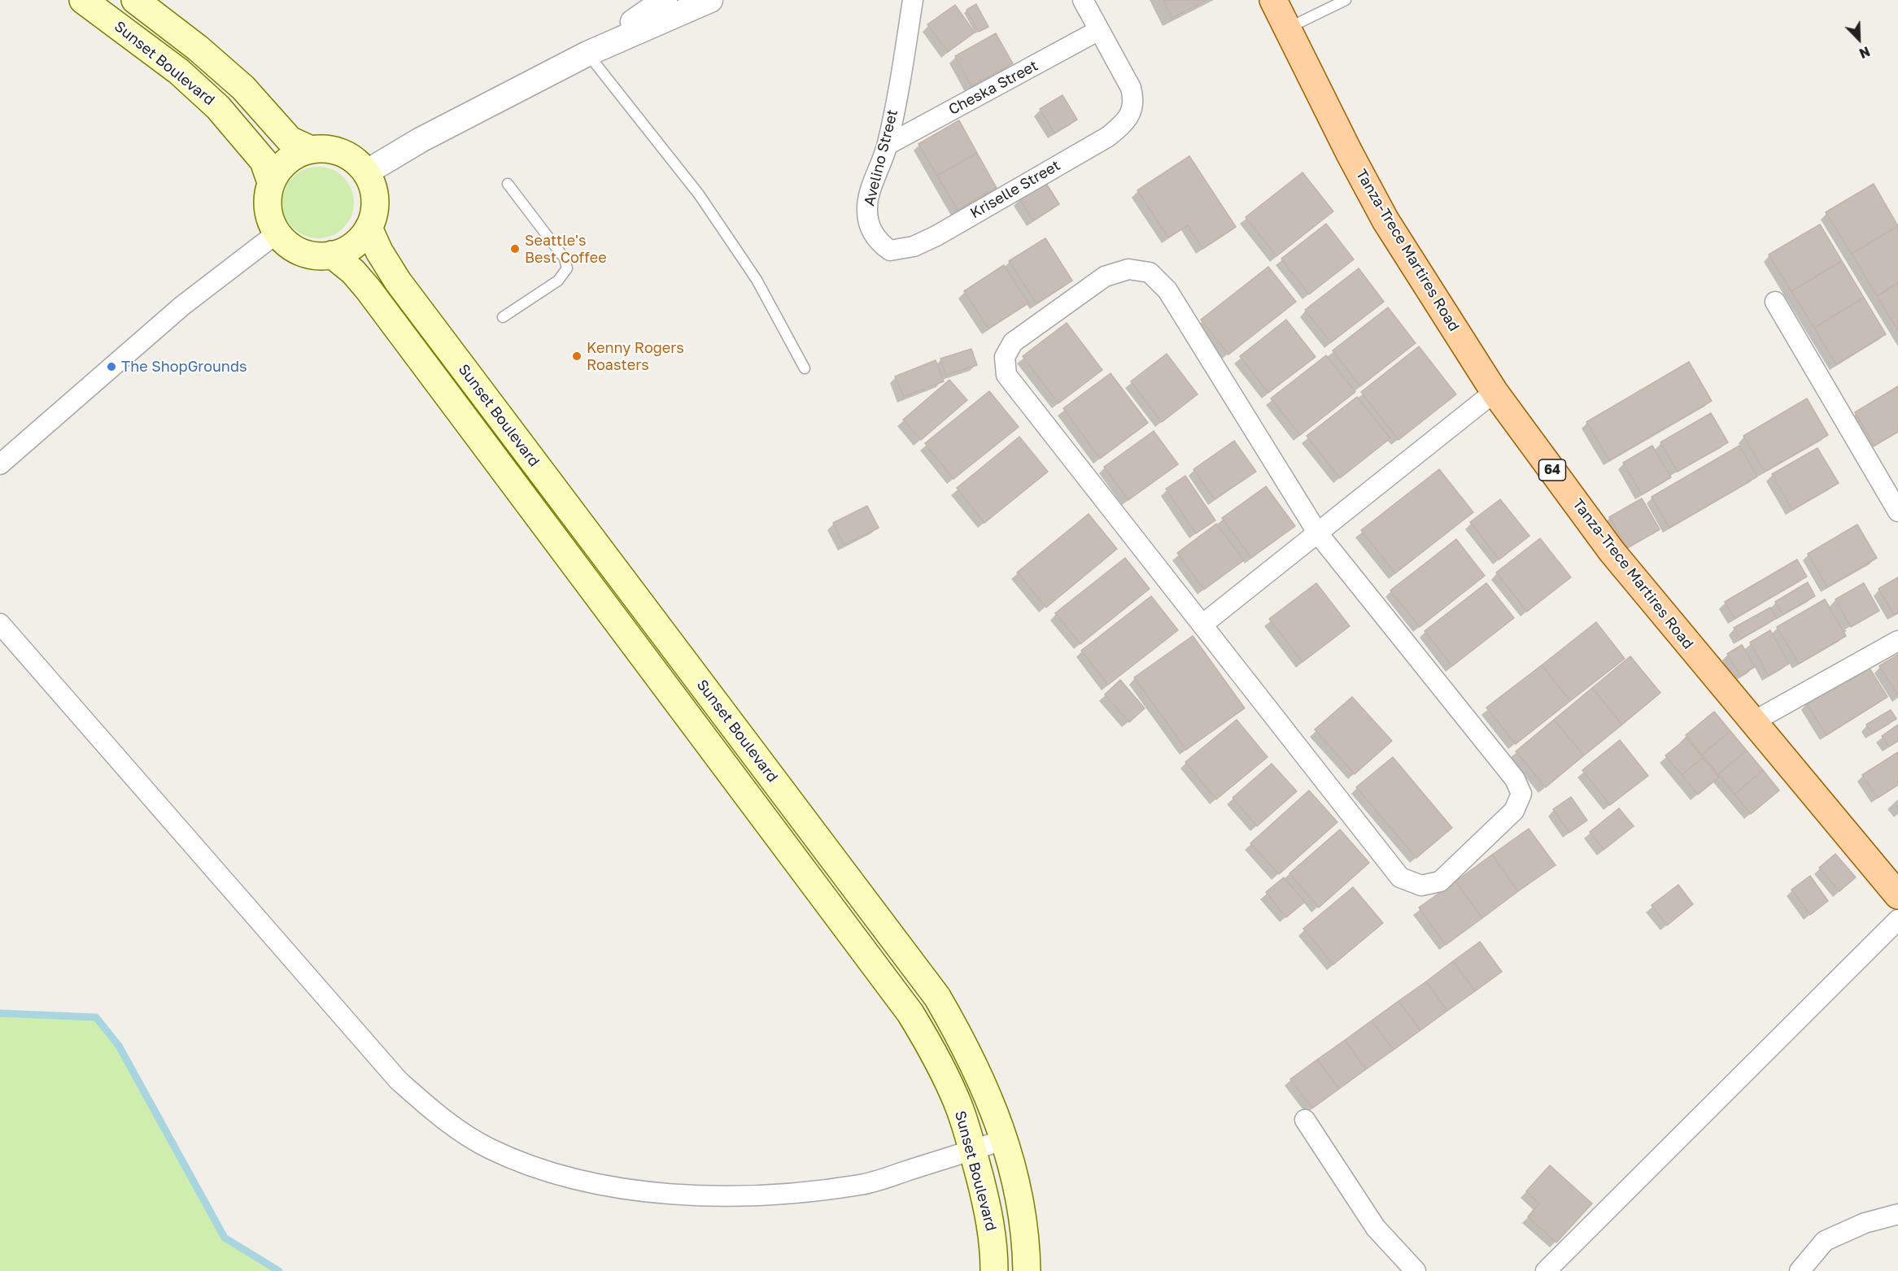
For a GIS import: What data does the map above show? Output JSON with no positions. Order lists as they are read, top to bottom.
{
  "streets": {
    "main road": ["Sunset Boulevard", "Tanza-Trece Martires Road", "64"],
    "street": ["Cheska Street", "Avelino Street", "Kriselle Street"]
  },
  "crossings": [
    ["Cheska Street", "Avelino Street"],
    ["Cheska Street", "Kriselle Street"],
    ["Avelino Street", "Kriselle Street"]
  ],
  "places": ["Seattle's Best Coffee", "Kenny Rogers Roasters", "The ShopGrounds"],
  "north": "bottom right"
}
